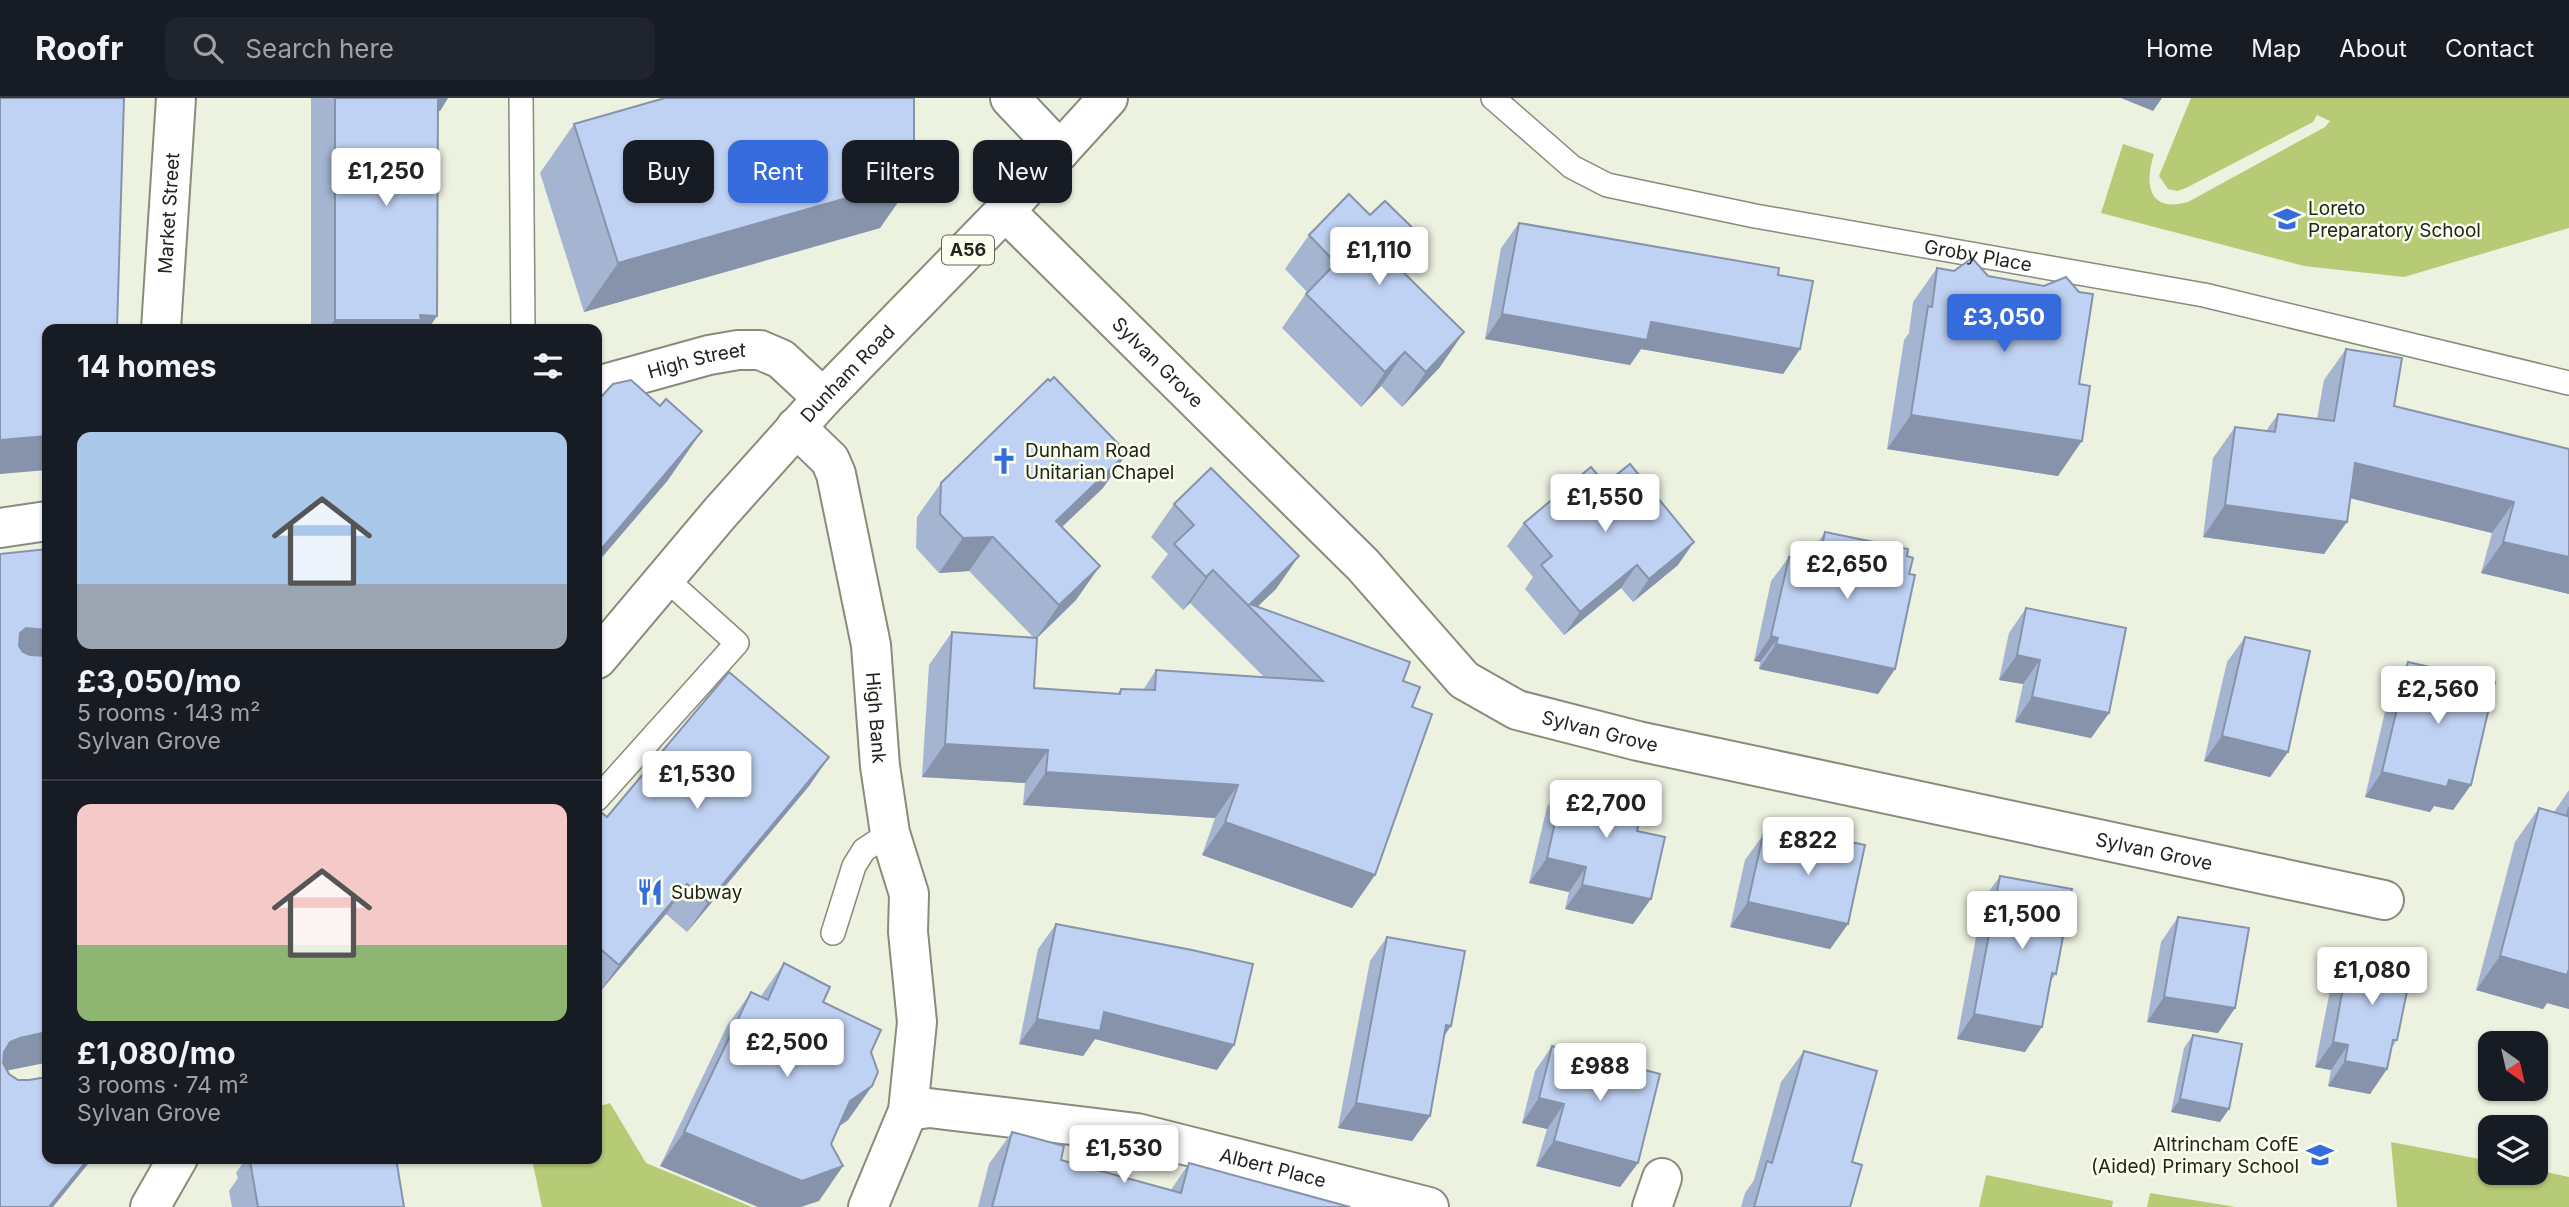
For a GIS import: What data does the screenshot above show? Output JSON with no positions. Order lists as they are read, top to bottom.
{
  "streets": {
    "main road": [
      "Market Street",
      "A56",
      "High Street",
      "Sylvan Grove",
      "Dunham Road",
      "High Bank",
      "Albert Place"
    ],
    "lane": ["Groby Place"]
  },
  "crossings": [
    ["High Street", "Dunham Road"],
    ["Sylvan Grove", "Dunham Road"],
    ["Dunham Road", "High Bank"],
    ["High Bank", "Albert Place"]
  ],
  "places": {
    "school or university": ["Loreto Preparatory School", "Altrincham CofE (Aided) Primary School"],
    "church": ["Dunham Road Unitarian Chapel"],
    "restaurant": ["Subway"]
  },
  "north": "bottom right",
  "page": {
    "header": "Roofr",
    "search": "Search here",
    "nav": [
      "Home",
      "Map",
      "About",
      "Contact"
    ],
    "chip": [
      "Buy",
      "Rent",
      "Filters",
      "New"
    ],
    "price": [
      "£1,250",
      "£1,110",
      "£3,050",
      "£1,550",
      "£2,650",
      "£2,560",
      "£1,530",
      "£2,700",
      "£822",
      "£1,500",
      "£1,080",
      "£2,500",
      "£988",
      "£1,530"
    ],
    "heading": "14 homes",
    "list": [
      {
        "name": "£3,050/mo",
        "note": "5 rooms · 143 m² · Sylvan Grove"
      },
      {
        "name": "£1,080/mo",
        "note": "3 rooms · 74 m² · Sylvan Grove"
      }
    ]
  }
}
